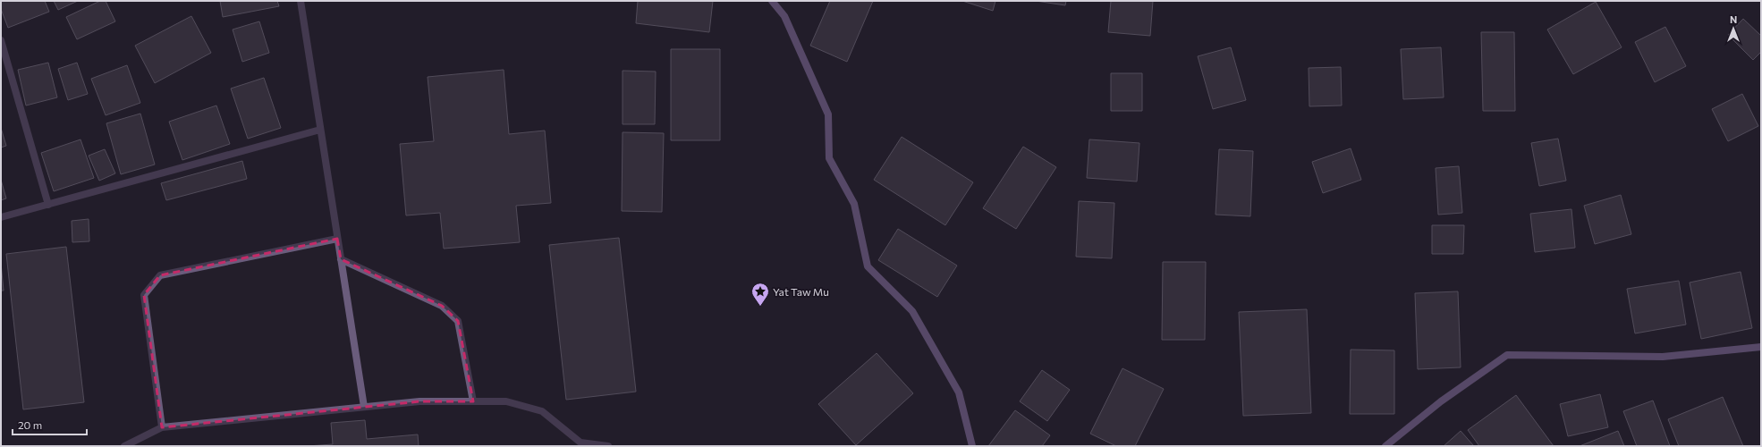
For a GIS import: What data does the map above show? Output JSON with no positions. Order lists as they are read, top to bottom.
{
  "places": {
    "place": ["Yat Taw Mu"]
  },
  "scale_bar": "20 m",
  "north": "top"
}
